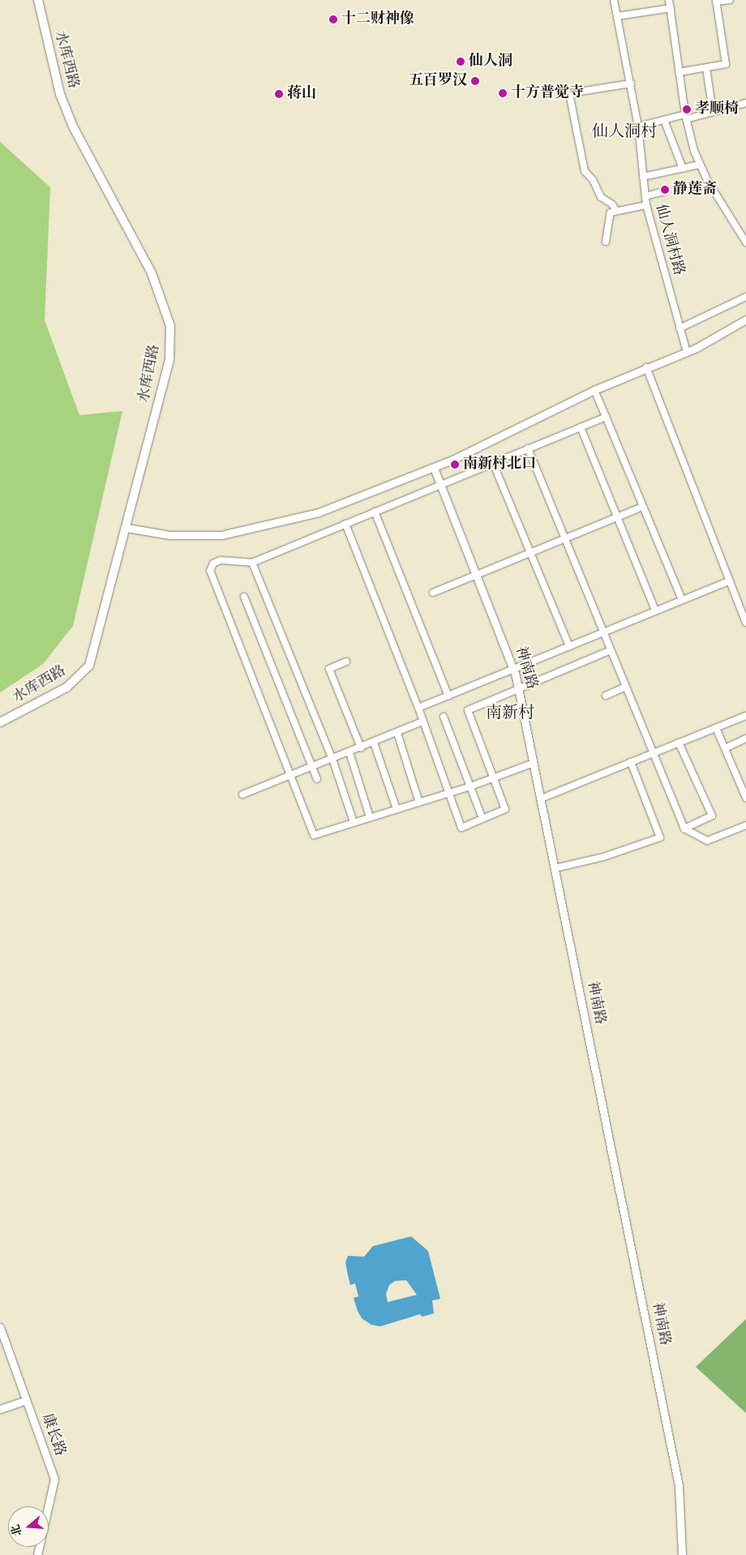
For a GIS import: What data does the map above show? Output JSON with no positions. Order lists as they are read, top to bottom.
{
  "streets": {
    "main road": ["水库西路"],
    "street": ["仙人洞村路", "神南路", "康长路"]
  },
  "districts": ["仙人洞村", "南新村"],
  "places": [
    "十二财神像",
    "仙人洞",
    "五百罗汉",
    "十方普觉寺",
    "蒋山",
    "孝顺椅",
    "静莲斋",
    "南新村北口"
  ],
  "north": "left"
}
